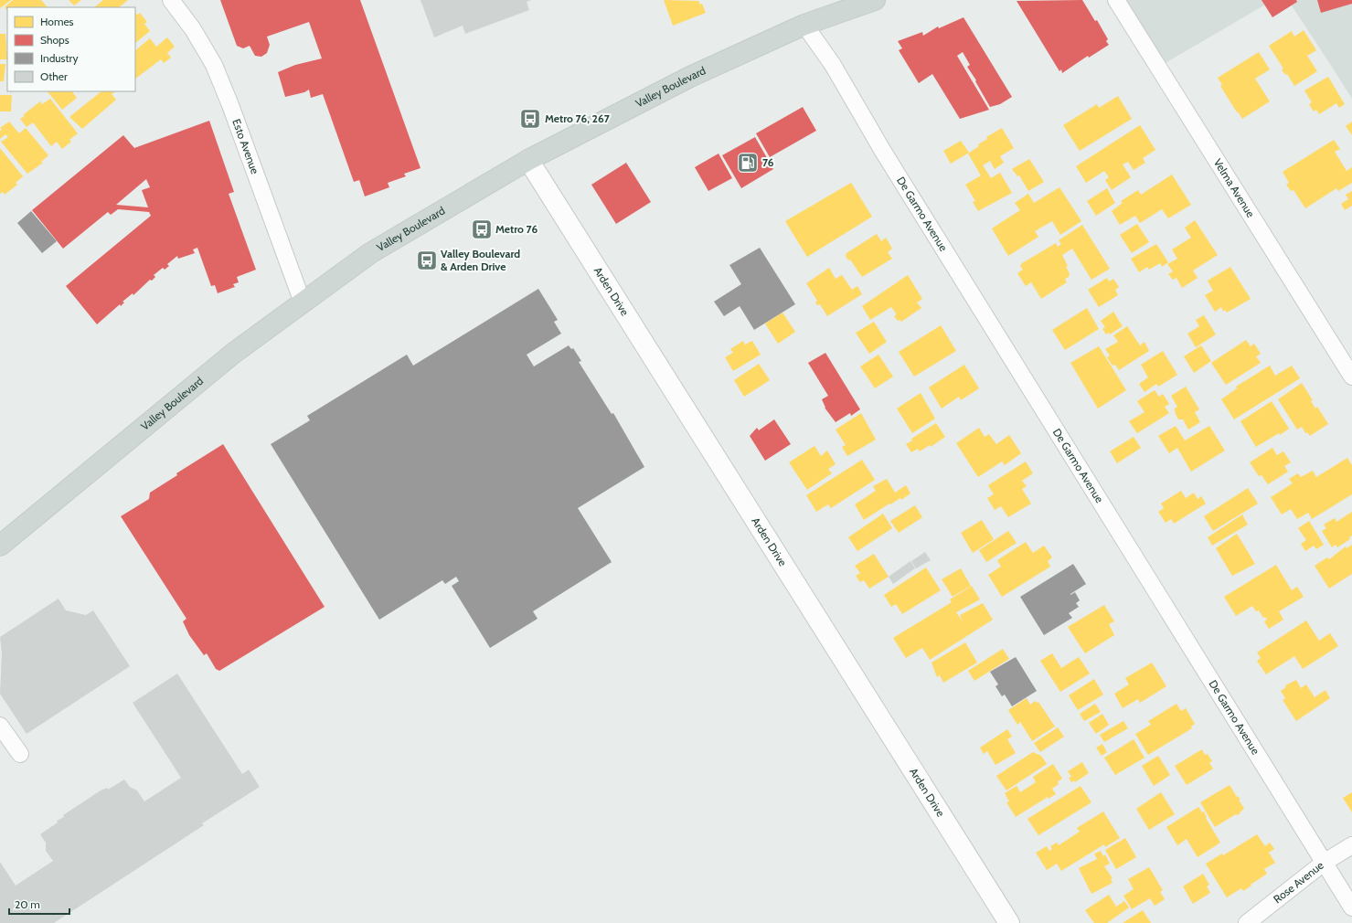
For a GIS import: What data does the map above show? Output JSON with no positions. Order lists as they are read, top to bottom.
{
  "streets": {
    "main road": ["Valley Boulevard"],
    "street": [
      "Esto Avenue",
      "Velma Avenue",
      "De Garmo Avenue",
      "Arden Drive",
      "Rose Avenue"
    ]
  },
  "crossings": [
    ["Valley Boulevard", "Esto Avenue"],
    ["Valley Boulevard", "De Garmo Avenue"],
    ["Valley Boulevard", "Arden Drive"],
    ["De Garmo Avenue", "Rose Avenue"]
  ],
  "places": {
    "bus stop": ["Metro 76, 267", "Metro 76", "Valley Boulevard & Arden Drive"],
    "fuel station": ["76"]
  },
  "legend": [
    "Homes",
    "Shops",
    "Industry",
    "Other"
  ],
  "scale_bar": "20 m"
}
